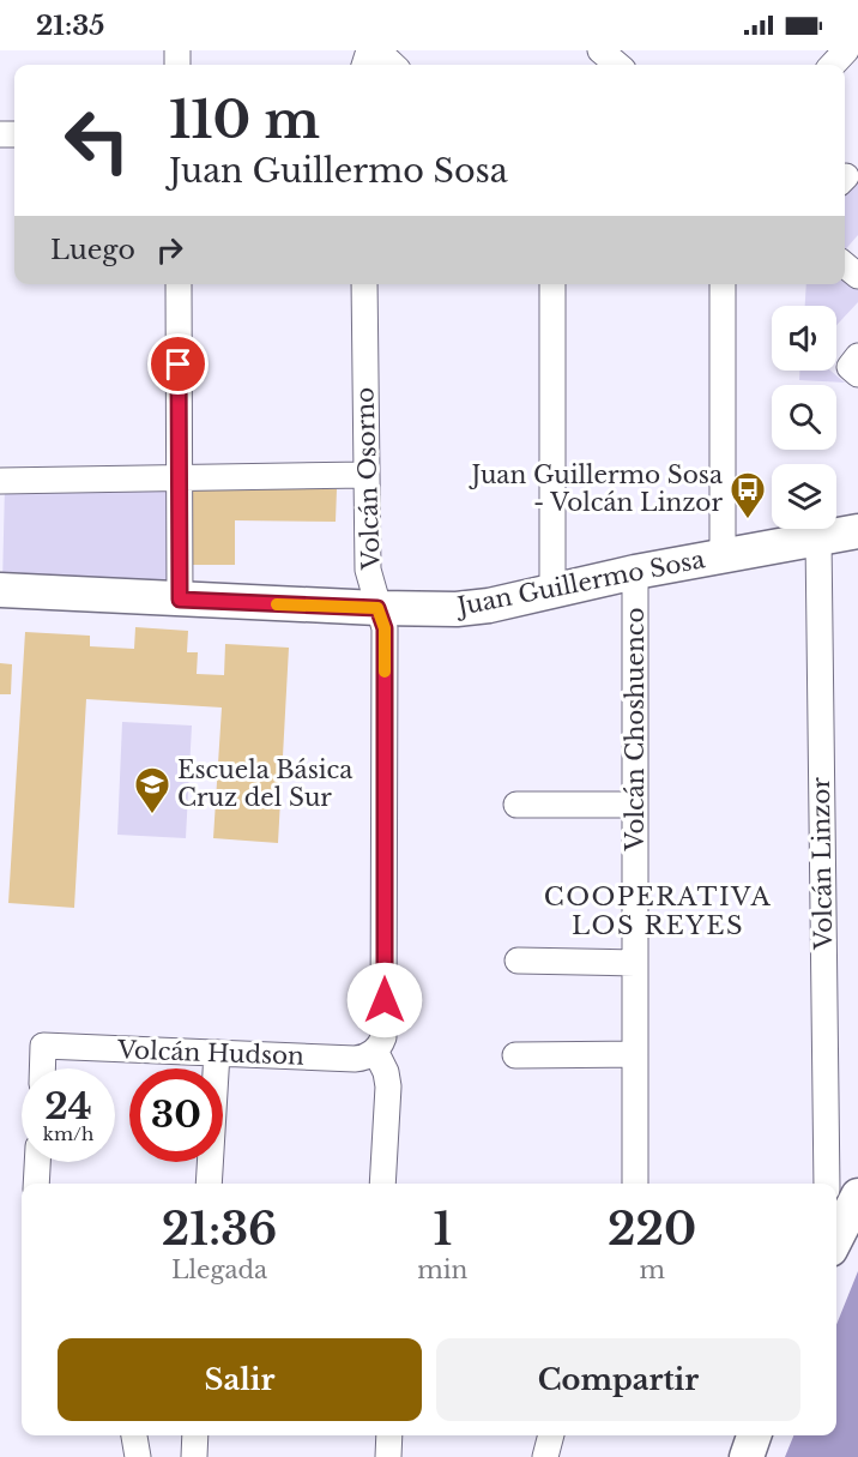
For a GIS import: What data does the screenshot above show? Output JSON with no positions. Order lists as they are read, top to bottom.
{
  "streets": {
    "street": [
      "Volcán Osorno",
      "Juan Guillermo Sosa",
      "Volcán Choshuenco",
      "Volcán Linzor",
      "Volcán Hudson"
    ]
  },
  "crossings": [
    ["Volcán Osorno", "Juan Guillermo Sosa"],
    ["Volcán Osorno", "Volcán Hudson"],
    ["Juan Guillermo Sosa", "Volcán Choshuenco"],
    ["Juan Guillermo Sosa", "Volcán Linzor"]
  ],
  "districts": ["COOPERATIVA LOS REYES"],
  "places": {
    "bus stop": ["Juan Guillermo Sosa - Volcán Linzor"],
    "school or university": ["Escuela Básica Cruz del Sur"]
  },
  "page": {
    "status": "21:35",
    "turn": ["110 m", "Juan Guillermo Sosa"],
    "then": "Luego",
    "speed": "24 km/h",
    "limit": "30",
    "eta": [
      "21:36",
      "Llegada",
      "1",
      "min",
      "220",
      "m"
    ],
    "buttons": ["Salir", "Compartir"]
  }
}
